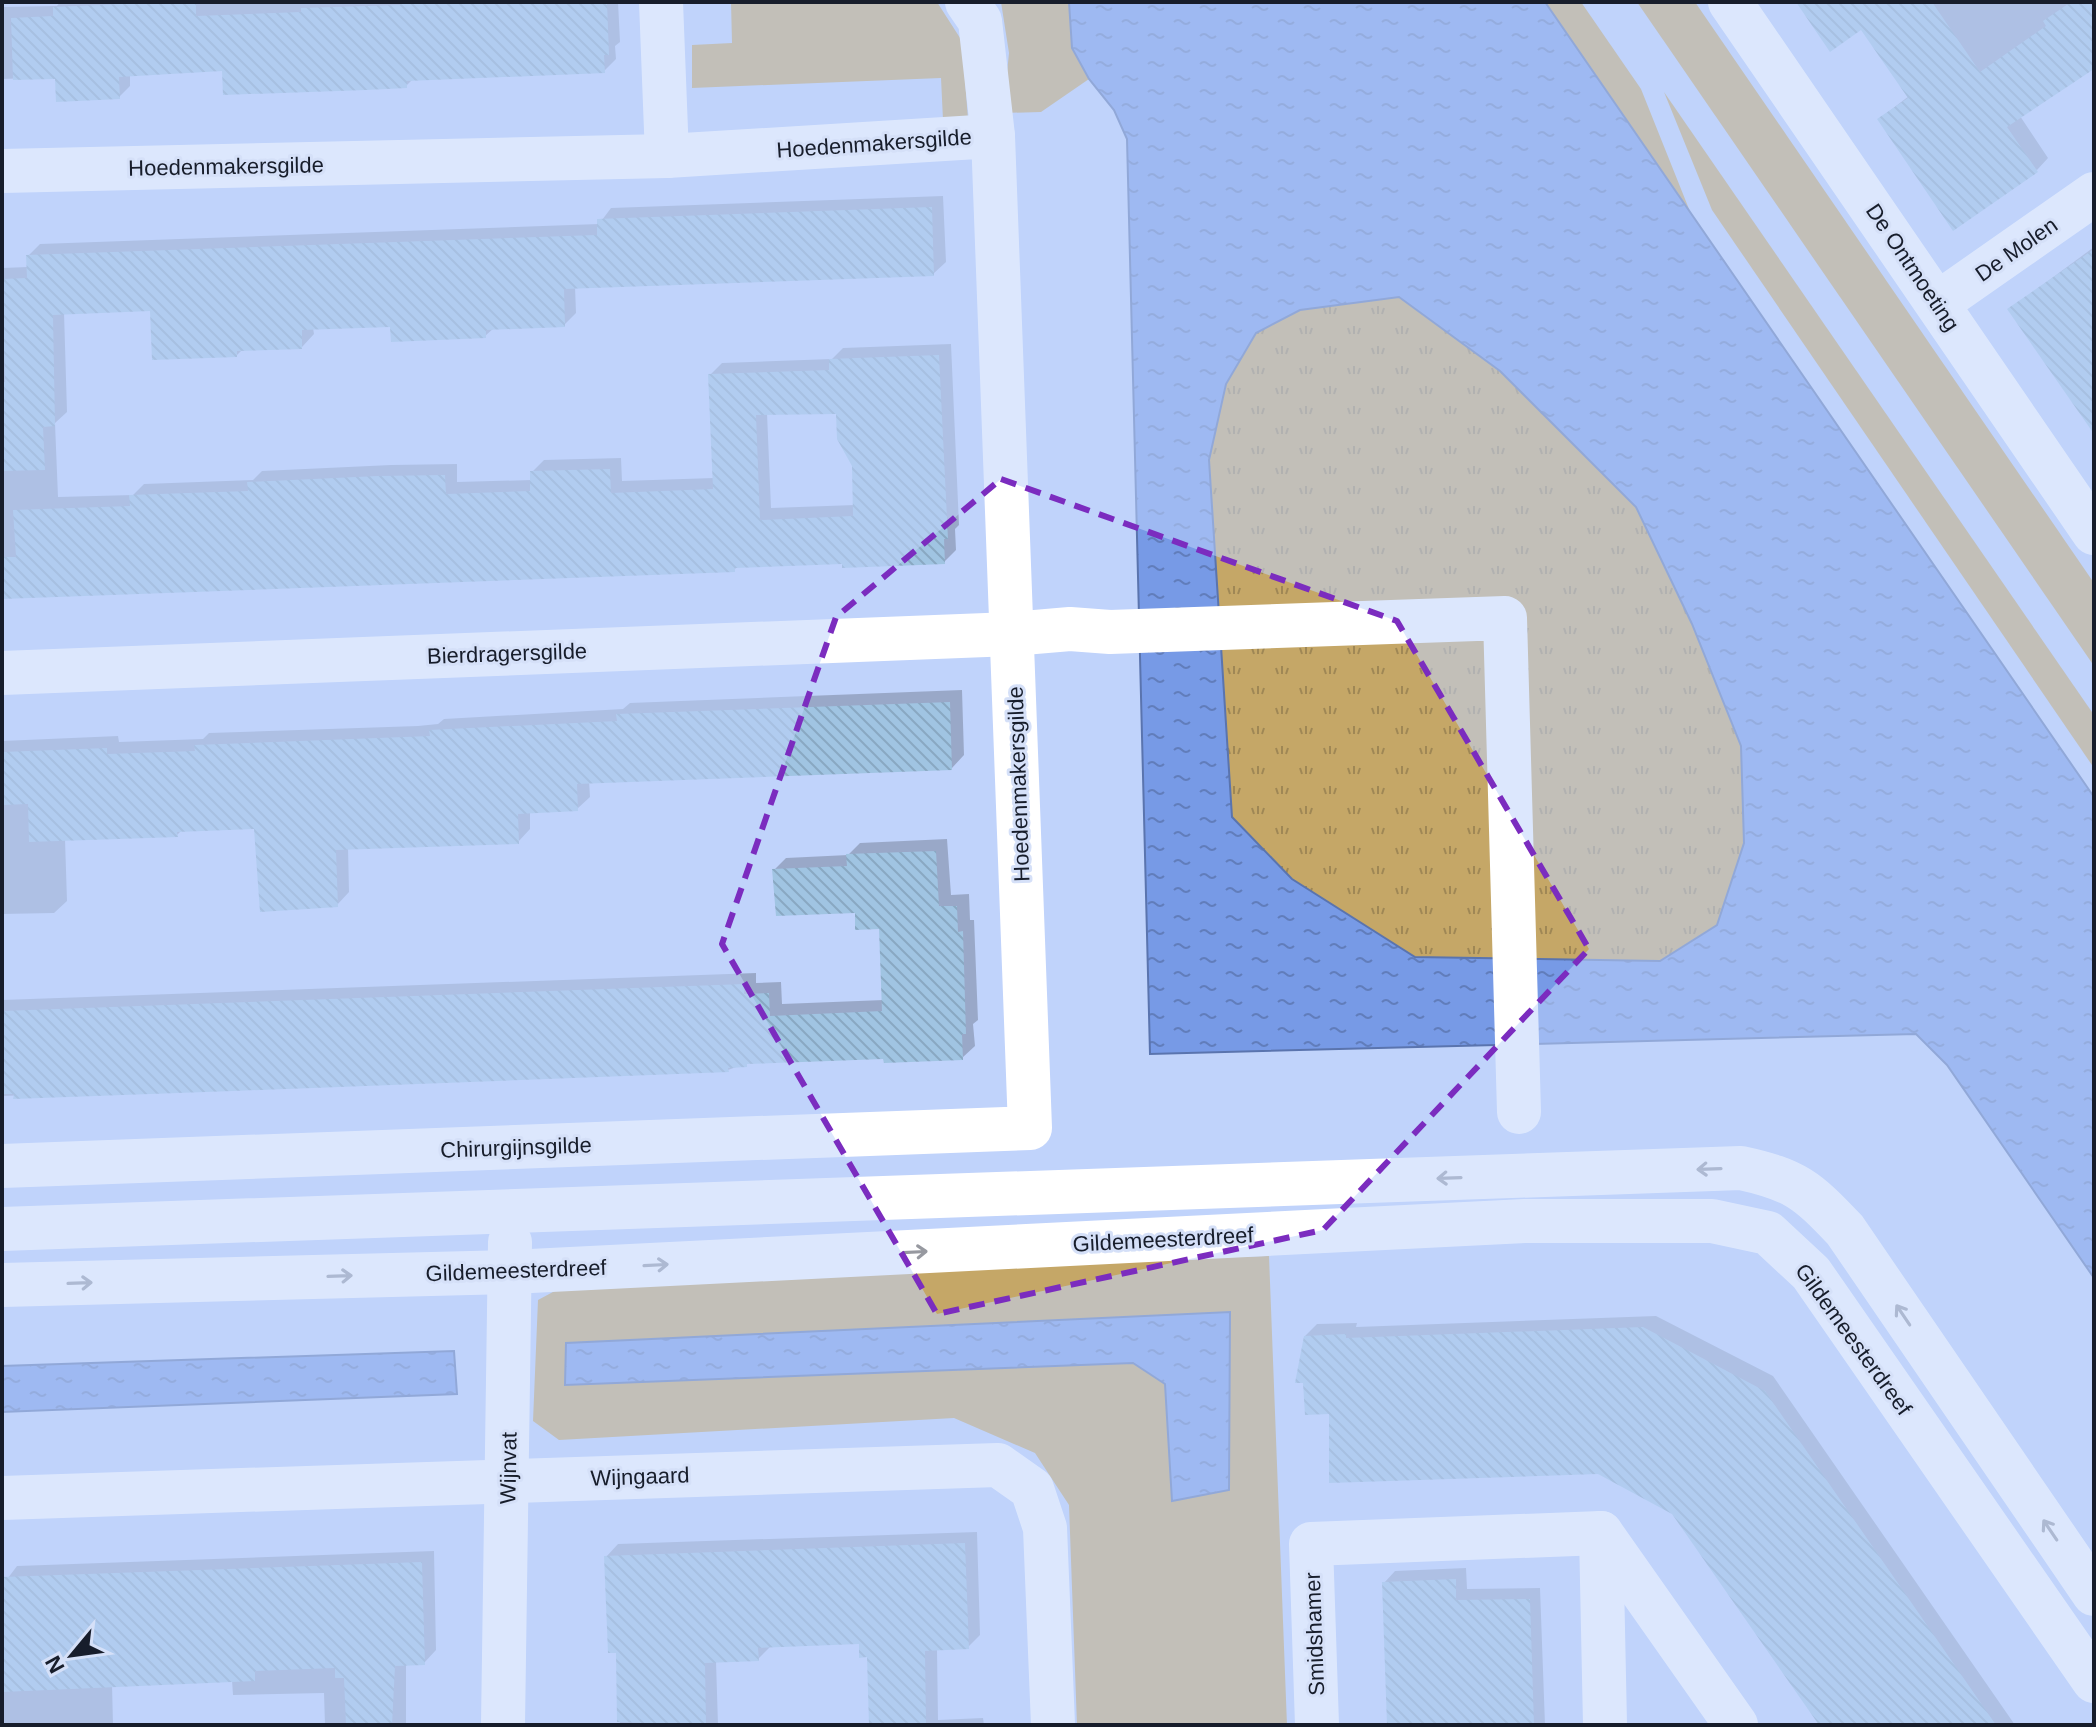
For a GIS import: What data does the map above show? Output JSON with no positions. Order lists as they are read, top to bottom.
{
  "streets": {
    "street": [
      "Hoedenmakersgilde",
      "De Molen",
      "De Ontmoeting",
      "Bierdragersgilde",
      "Chirurgijnsgilde",
      "Gildemeesterdreef",
      "Wijnvat",
      "Wijngaard",
      "Smidshamer"
    ]
  },
  "crossings": [
    ["Hoedenmakersgilde", "Bierdragersgilde"],
    ["Hoedenmakersgilde", "Chirurgijnsgilde"],
    ["De Molen", "De Ontmoeting"],
    ["Gildemeesterdreef", "Wijnvat"],
    ["Wijnvat", "Wijngaard"]
  ],
  "north": "bottom left"
}
